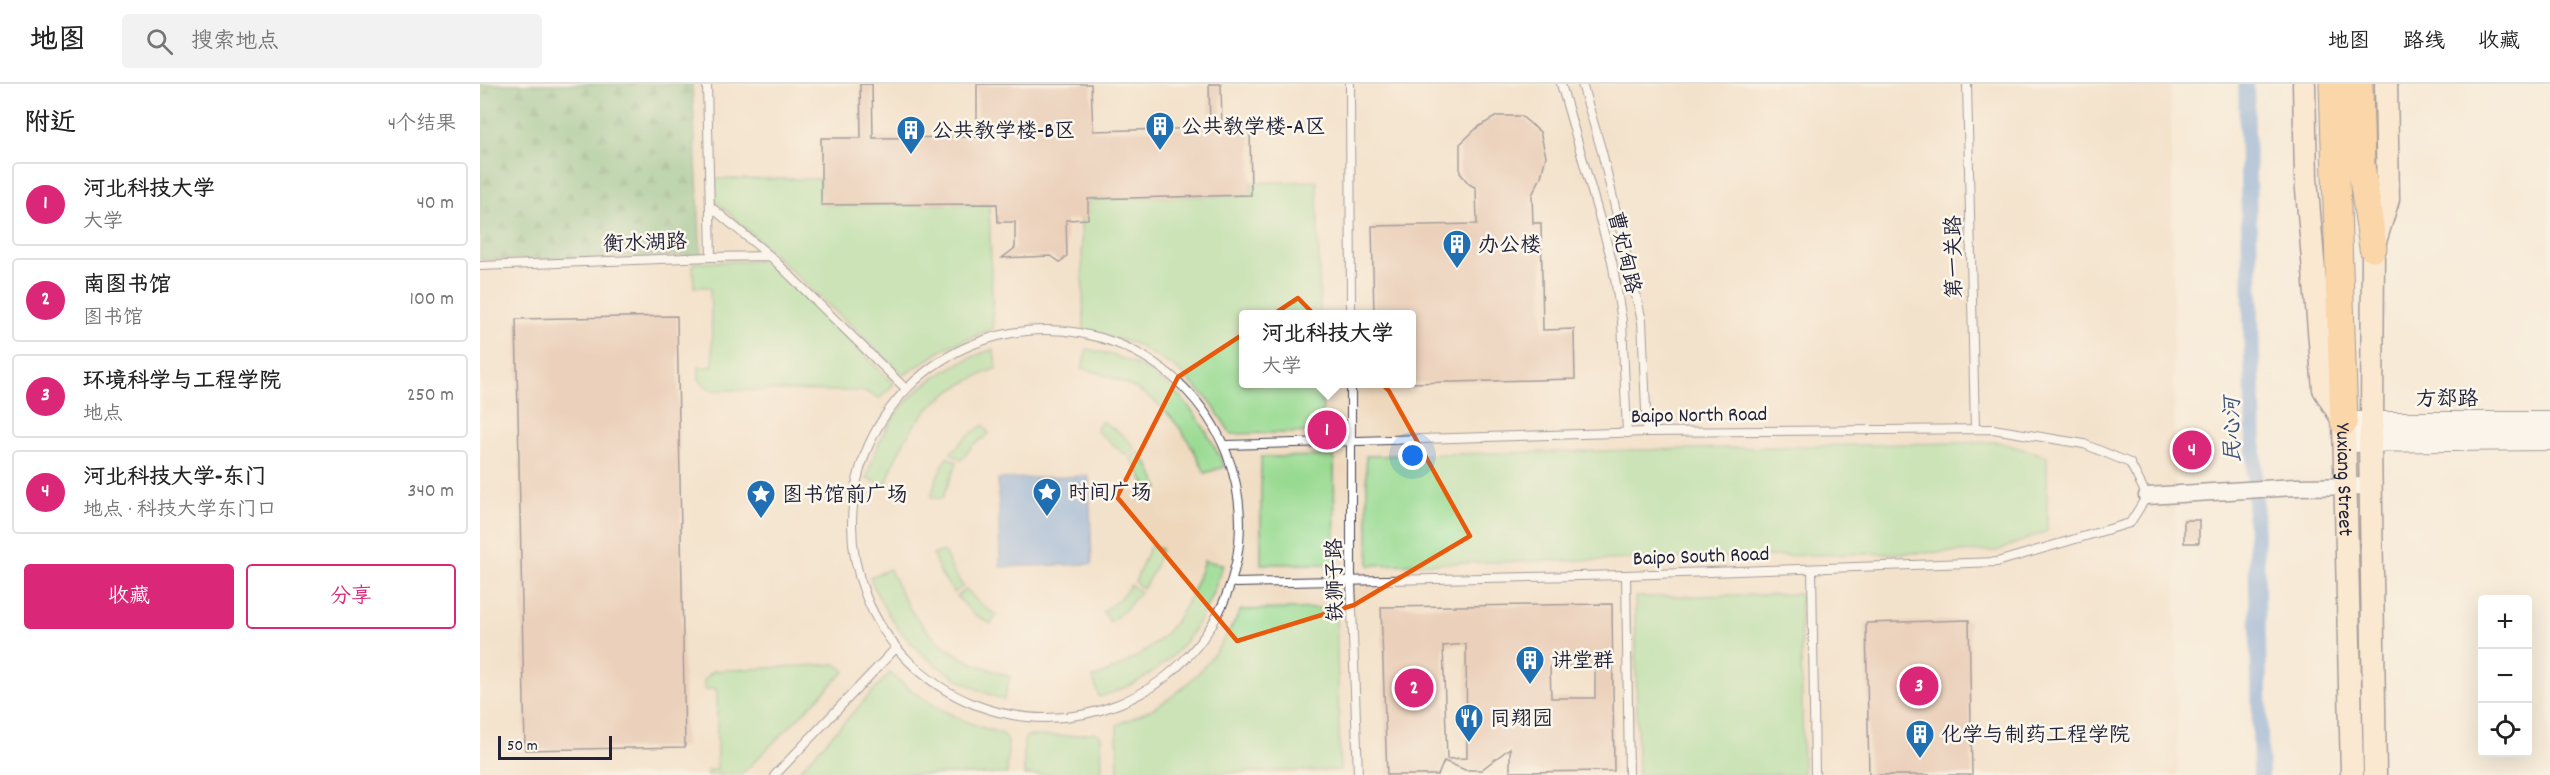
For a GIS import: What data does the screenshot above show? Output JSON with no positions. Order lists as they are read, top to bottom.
{
  "streets": {
    "main road": ["Yuxiang Street"],
    "street": ["方郄路"],
    "lane": [
      "衡水湖路",
      "曹妃甸路",
      "第一关路",
      "Baipo North Road",
      "Baipo South Road",
      "铁狮子路"
    ]
  },
  "crossings": [
    ["曹妃甸路", "Baipo North Road"],
    ["第一关路", "Baipo North Road"],
    ["方郄路", "Yuxiang Street"],
    ["Baipo North Road", "Baipo South Road"],
    ["Baipo North Road", "铁狮子路"],
    ["Baipo South Road", "铁狮子路"]
  ],
  "water": ["民心河"],
  "places": {
    "building": [
      "公共教学楼-A区",
      "公共教学楼-B区",
      "办公楼",
      "讲堂群",
      "化学与制药工程学院"
    ],
    "place": ["时间广场", "图书馆前广场"],
    "restaurant": ["同翔园"]
  },
  "scale_bar": "50 m",
  "page": {
    "header": "地图",
    "search": "搜索地点",
    "nav": ["地图", "路线", "收藏"],
    "heading": ["附近", "4个结果"],
    "list": [
      {
        "mark": "1",
        "name": "河北科技大学",
        "note": "大学",
        "value": "40 m"
      },
      {
        "mark": "2",
        "name": "南图书馆",
        "note": "图书馆",
        "value": "100 m"
      },
      {
        "mark": "3",
        "name": "环境科学与工程学院",
        "note": "地点",
        "value": "250 m"
      },
      {
        "mark": "4",
        "name": "河北科技大学-东门",
        "note": "地点 · 科技大学东门口",
        "value": "340 m"
      }
    ],
    "popup": ["河北科技大学", "大学"],
    "pins": [
      "1",
      "4",
      "3",
      "2"
    ],
    "buttons": ["收藏", "分享"],
    "map_buttons": ["+", "−"],
    "scale": "50 m"
  }
}
